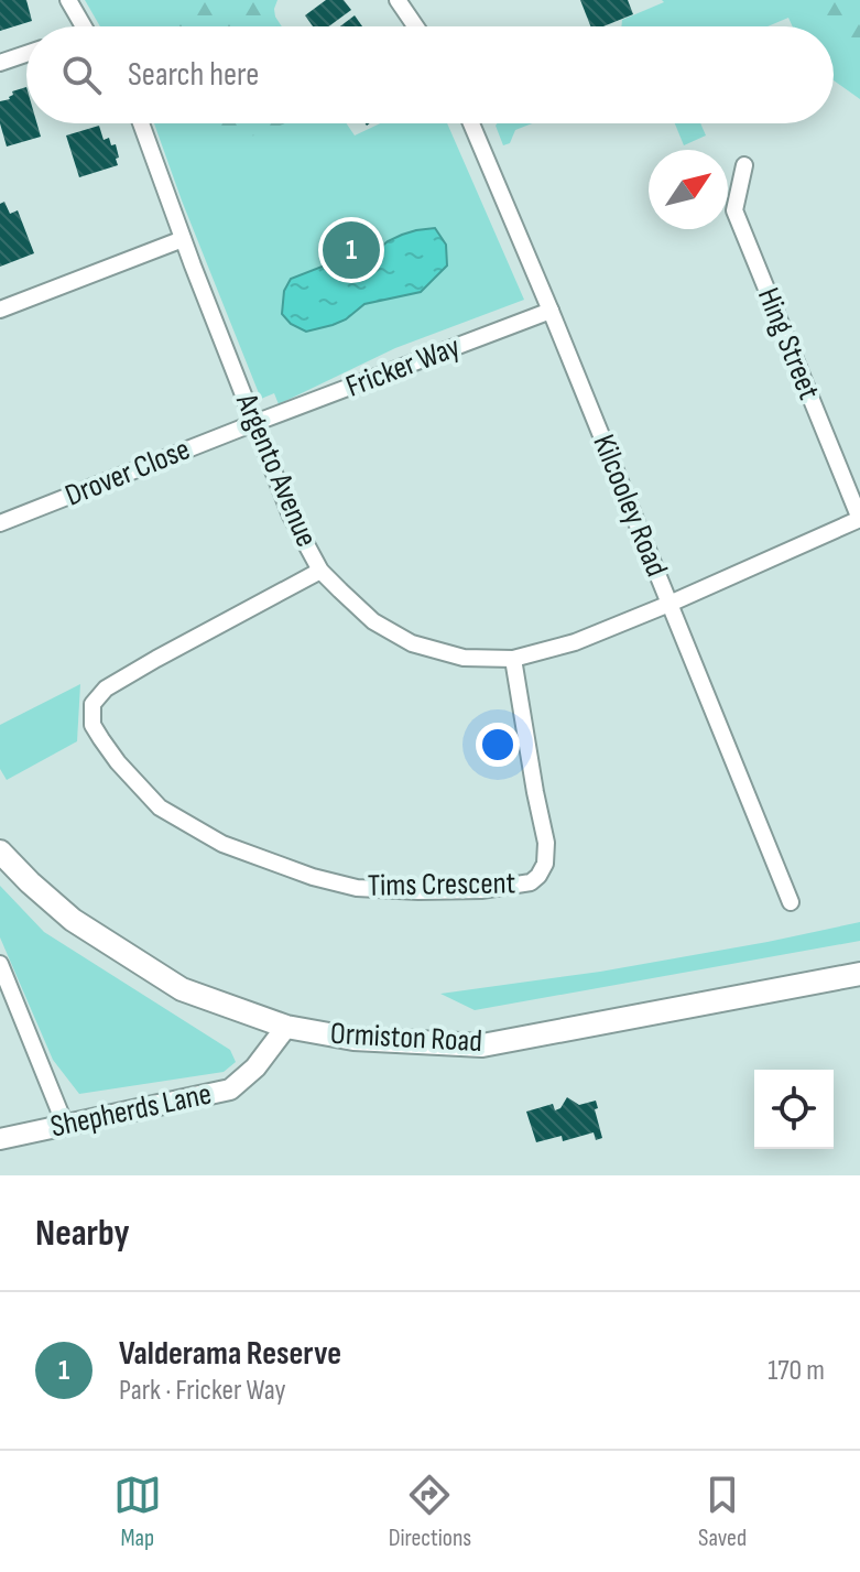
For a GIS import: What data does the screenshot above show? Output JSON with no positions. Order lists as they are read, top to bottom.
{
  "streets": {
    "main road": ["Ormiston Road"],
    "street": [
      "Hing Street",
      "Fricker Way",
      "Argento Avenue",
      "Drover Close",
      "Kilcooley Road",
      "Tims Crescent",
      "Shepherds Lane"
    ]
  },
  "crossings": [
    ["Hing Street", "Argento Avenue"],
    ["Fricker Way", "Argento Avenue"],
    ["Fricker Way", "Drover Close"],
    ["Fricker Way", "Kilcooley Road"],
    ["Argento Avenue", "Drover Close"],
    ["Argento Avenue", "Kilcooley Road"],
    ["Argento Avenue", "Tims Crescent"],
    ["Ormiston Road", "Shepherds Lane"]
  ],
  "north": "top right",
  "page": {
    "search": "Search here",
    "pins": "1",
    "heading": "Nearby",
    "list": [
      {
        "mark": "1",
        "name": "Valderama Reserve",
        "note": "Park · Fricker Way",
        "value": "170 m"
      }
    ],
    "nav": ["Map", "Directions", "Saved"]
  }
}
